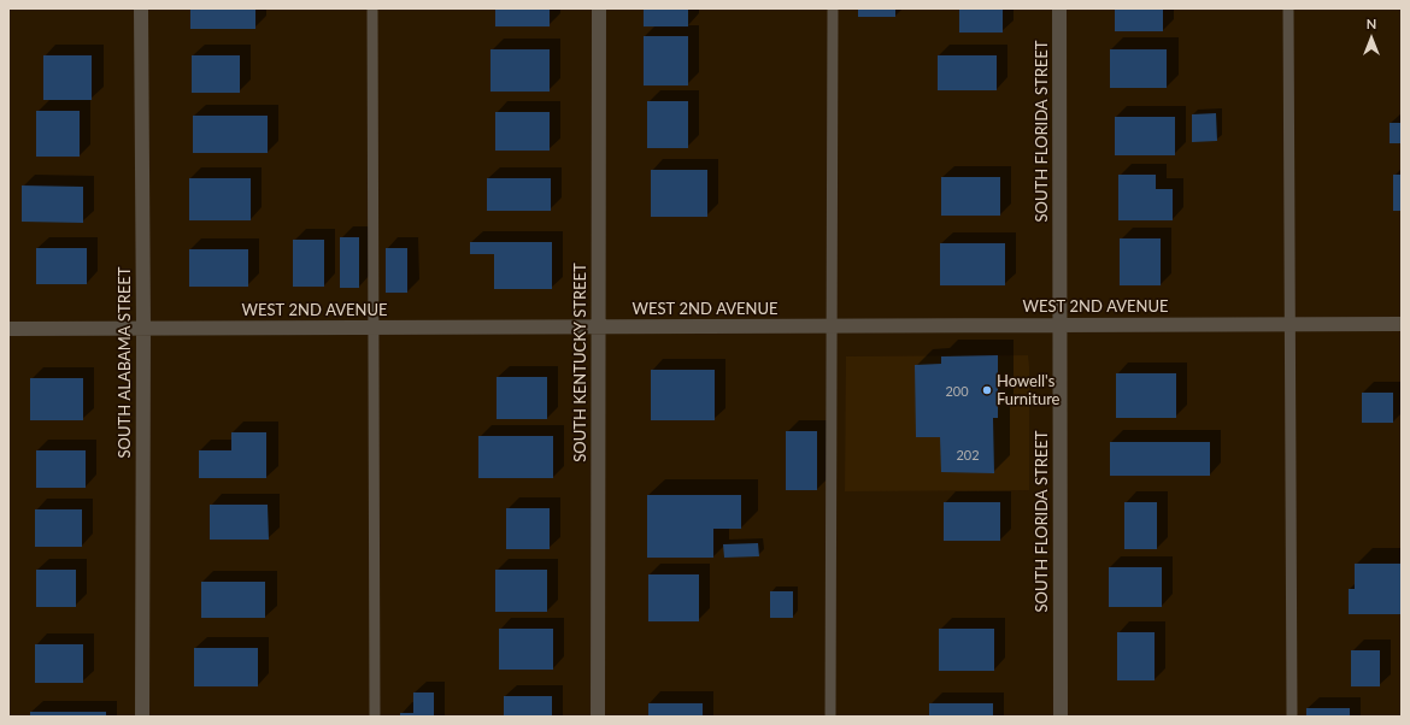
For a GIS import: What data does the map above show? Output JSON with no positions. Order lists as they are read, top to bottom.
{
  "streets": {
    "street": [
      "SOUTH FLORIDA STREET",
      "WEST 2ND AVENUE",
      "SOUTH ALABAMA STREET",
      "SOUTH KENTUCKY STREET"
    ]
  },
  "crossings": [
    ["SOUTH FLORIDA STREET", "WEST 2ND AVENUE"],
    ["WEST 2ND AVENUE", "SOUTH ALABAMA STREET"],
    ["WEST 2ND AVENUE", "SOUTH KENTUCKY STREET"]
  ],
  "places": ["Howell's Furniture"],
  "house_numbers": ["200", "202"],
  "north": "top"
}
